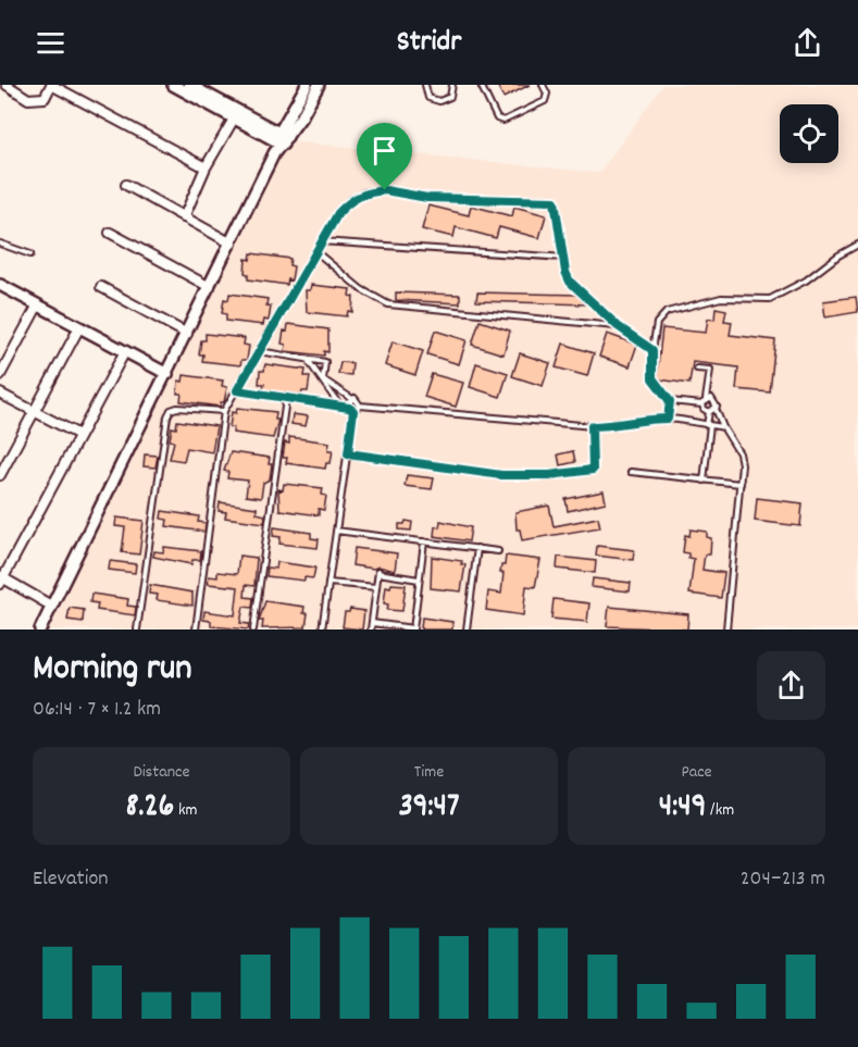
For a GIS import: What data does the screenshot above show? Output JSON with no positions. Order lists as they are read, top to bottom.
{
  "page": {
    "header": "Stridr",
    "heading": ["Morning run", "06:14 · 7 × 1.2 km"],
    "stats": [
      ["Distance", "8.26 km"],
      ["Time", "39:47"],
      ["Pace", "4:49 /km"]
    ],
    "chart": ["Elevation", "204–213 m"]
  }
}
